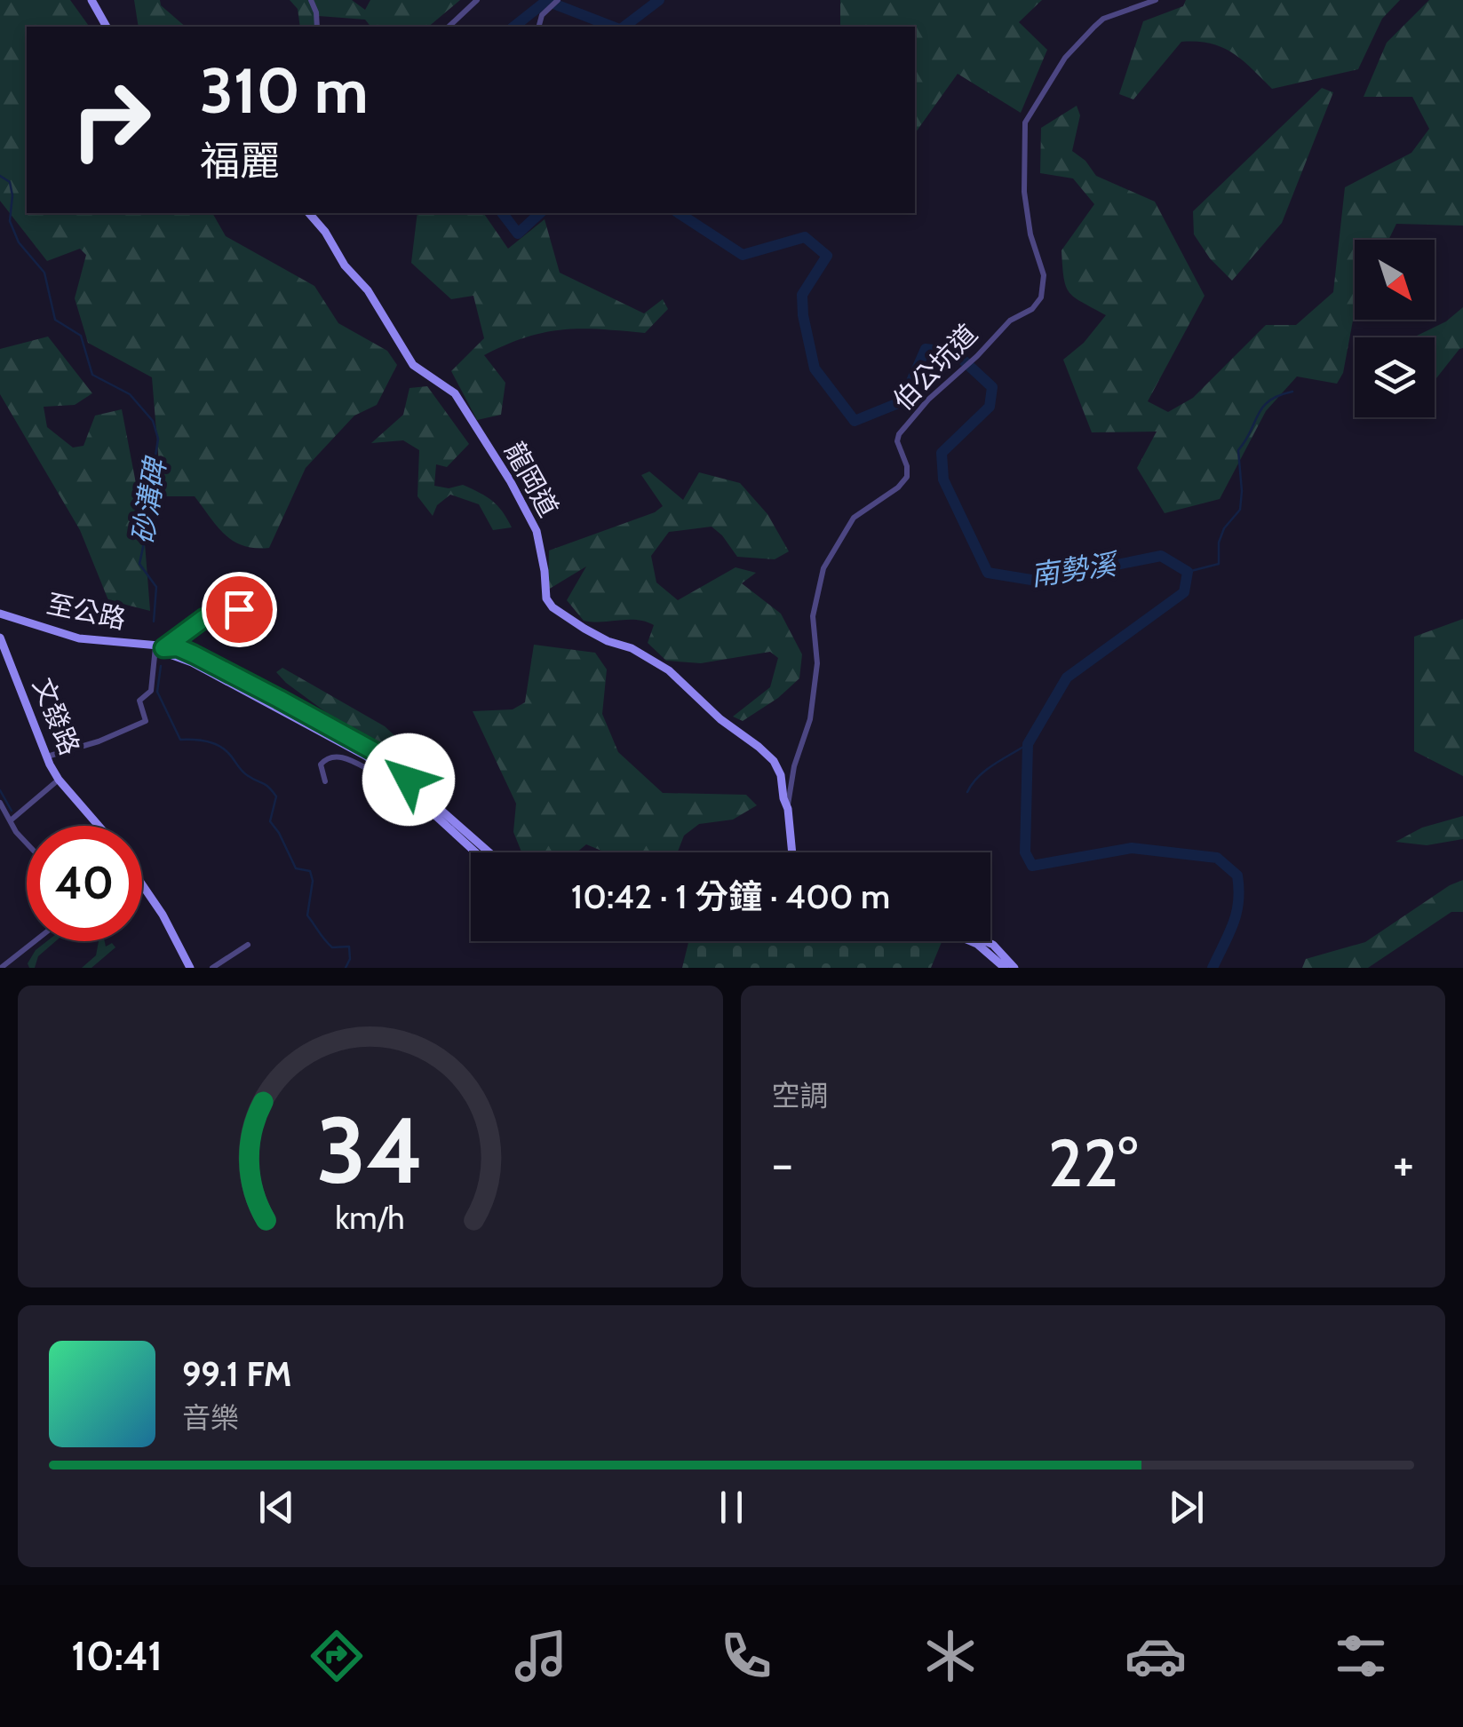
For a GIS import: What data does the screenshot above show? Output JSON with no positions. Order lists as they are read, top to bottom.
{
  "streets": {
    "street": [
      "伯公坑道",
      "龍岡道",
      "至公路",
      "文發路"
    ]
  },
  "crossings": [
    ["伯公坑道", "龍岡道"]
  ],
  "water": ["砂溝碑", "南勢溪"],
  "north": "bottom right",
  "page": {
    "turn": ["310 m", "福麗"],
    "limit": "40",
    "trip": "10:42 · 1 分鐘 · 400 m",
    "tile": "空調",
    "heat": ["−", "22°", "+"],
    "song": ["99.1 FM", "音樂"],
    "tabs": "10:41",
    "gauge": ["34", "km/h"]
  }
}
